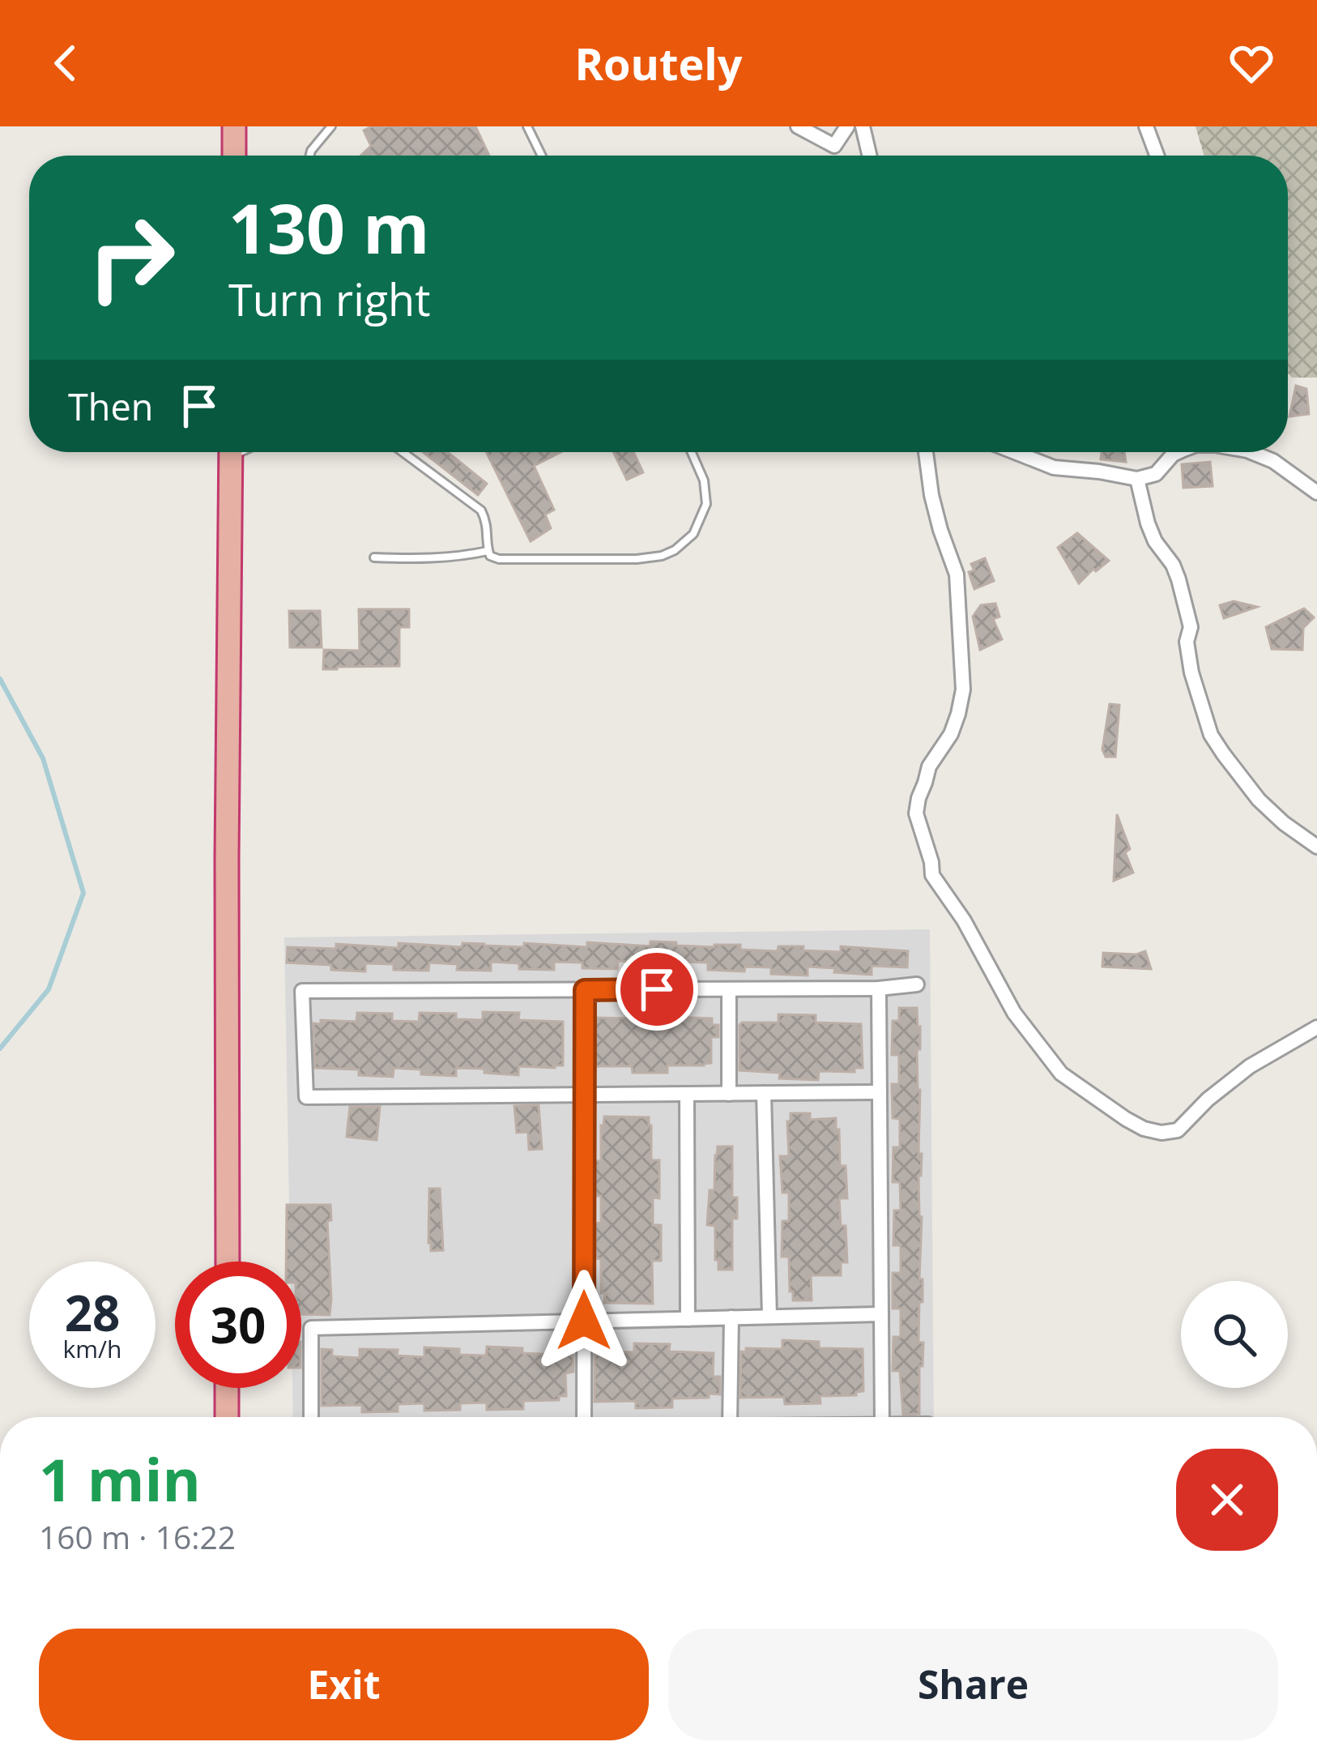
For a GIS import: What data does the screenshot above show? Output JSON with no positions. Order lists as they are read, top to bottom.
{
  "page": {
    "header": "Routely",
    "turn": ["130 m", "Turn right"],
    "then": "Then",
    "speed": "28 km/h",
    "limit": "30",
    "heading": ["1 min", "160 m · 16:22"],
    "buttons": ["Exit", "Share"]
  }
}
